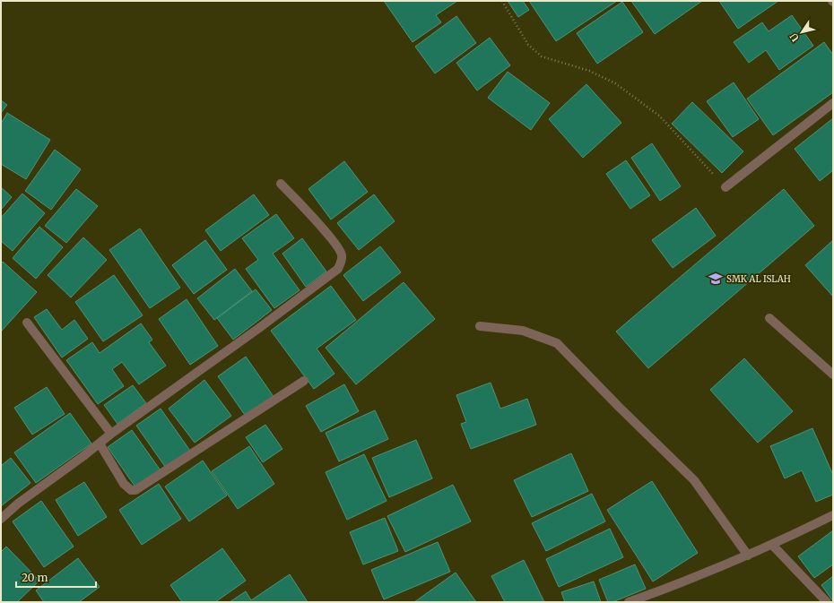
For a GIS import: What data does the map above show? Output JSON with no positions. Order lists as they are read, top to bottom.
{
  "places": {
    "school or university": ["SMK AL ISLAH"]
  },
  "scale_bar": "20 m",
  "north": "bottom left"
}
